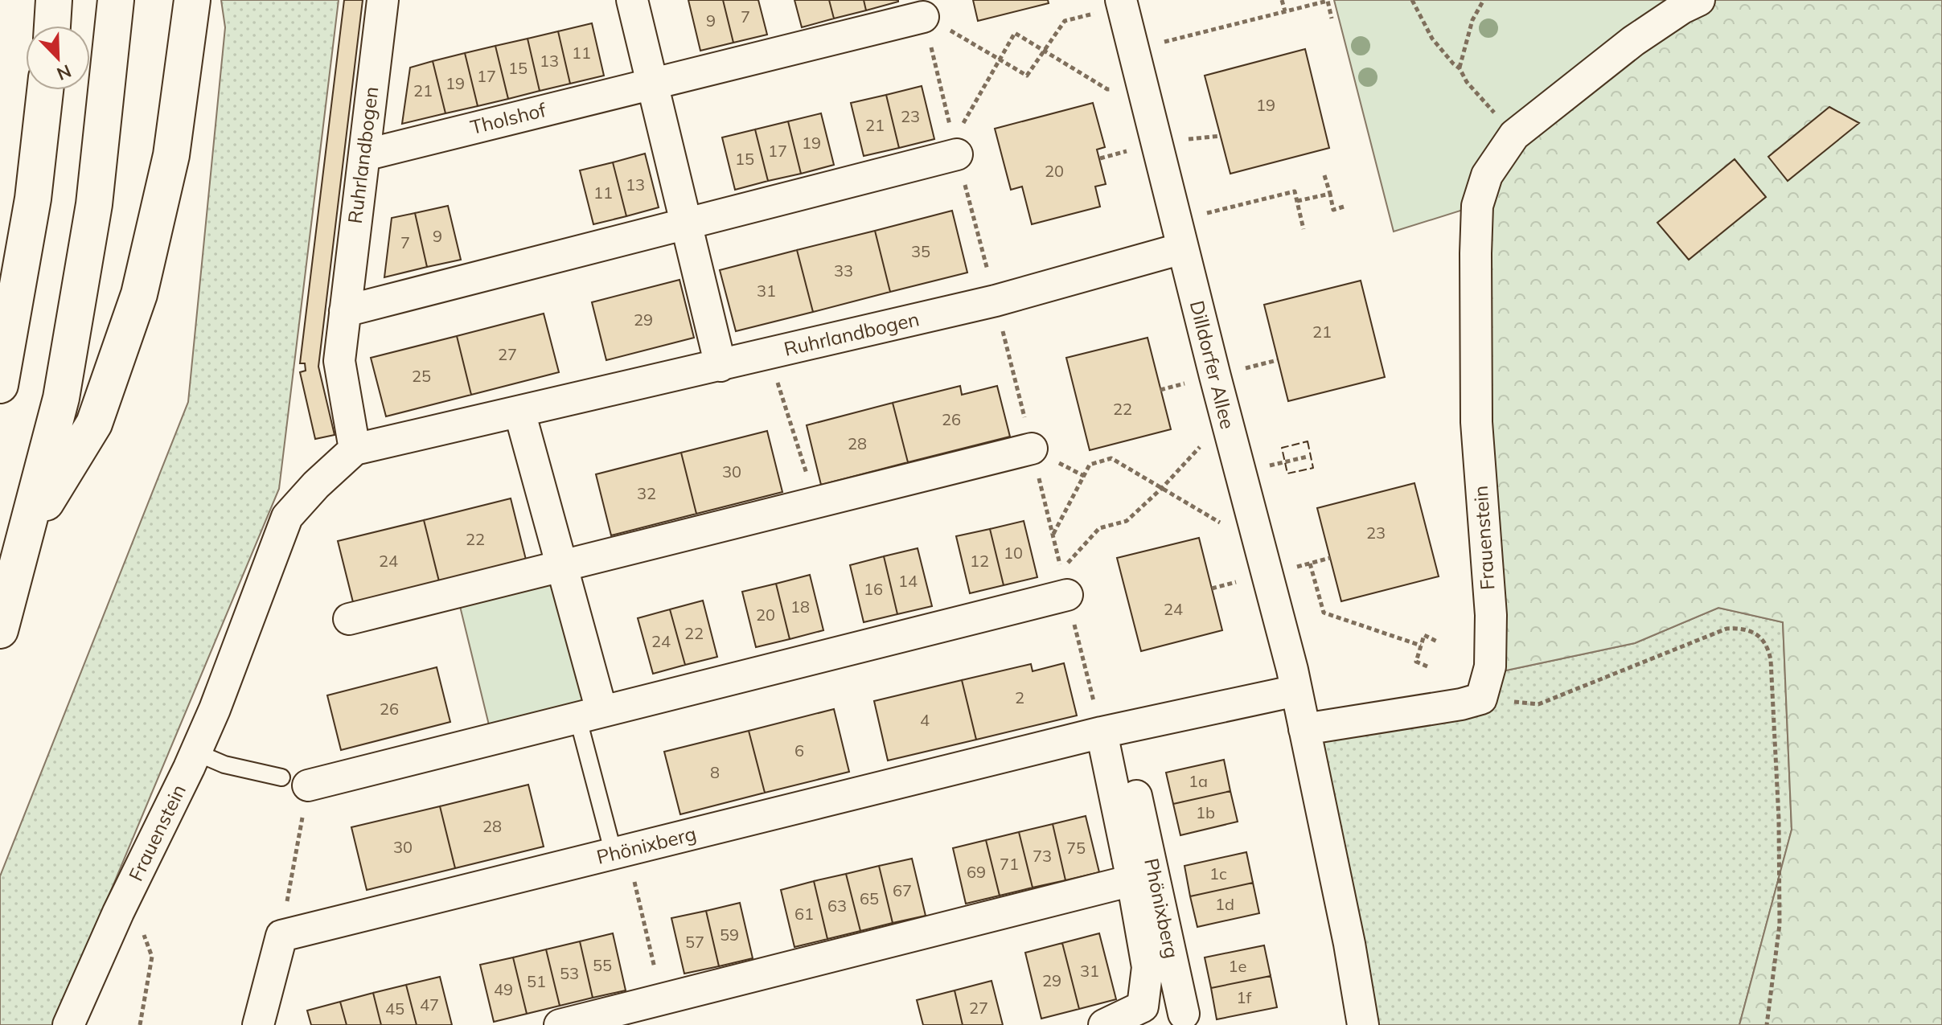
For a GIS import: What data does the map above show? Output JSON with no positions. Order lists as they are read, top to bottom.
{
  "streets": {
    "street": [
      "Tholshof",
      "Ruhrlandbogen",
      "Dilldorfer Allee",
      "Frauenstein",
      "Phönixberg"
    ]
  },
  "crossings": [
    ["Tholshof", "Ruhrlandbogen"],
    ["Ruhrlandbogen", "Dilldorfer Allee"],
    ["Ruhrlandbogen", "Frauenstein"],
    ["Dilldorfer Allee", "Phönixberg"]
  ],
  "house_numbers": [
    "7",
    "9",
    "11",
    "13",
    "15",
    "17",
    "19",
    "21",
    "19",
    "23",
    "21",
    "19",
    "17",
    "15",
    "20",
    "13",
    "11",
    "9",
    "7",
    "35",
    "33",
    "31",
    "29",
    "21",
    "27",
    "25",
    "22",
    "26",
    "28",
    "30",
    "32",
    "23",
    "22",
    "10",
    "24",
    "12",
    "14",
    "16",
    "18",
    "24",
    "20",
    "22",
    "24",
    "2",
    "26",
    "4",
    "6",
    "8",
    "1a",
    "1b",
    "28",
    "30",
    "75",
    "73",
    "71",
    "69",
    "1c",
    "67",
    "65",
    "1d",
    "63",
    "61",
    "59",
    "57",
    "55",
    "1e",
    "31",
    "53",
    "29",
    "51",
    "49",
    "1f",
    "47",
    "27",
    "45"
  ],
  "north": "bottom right"
}
